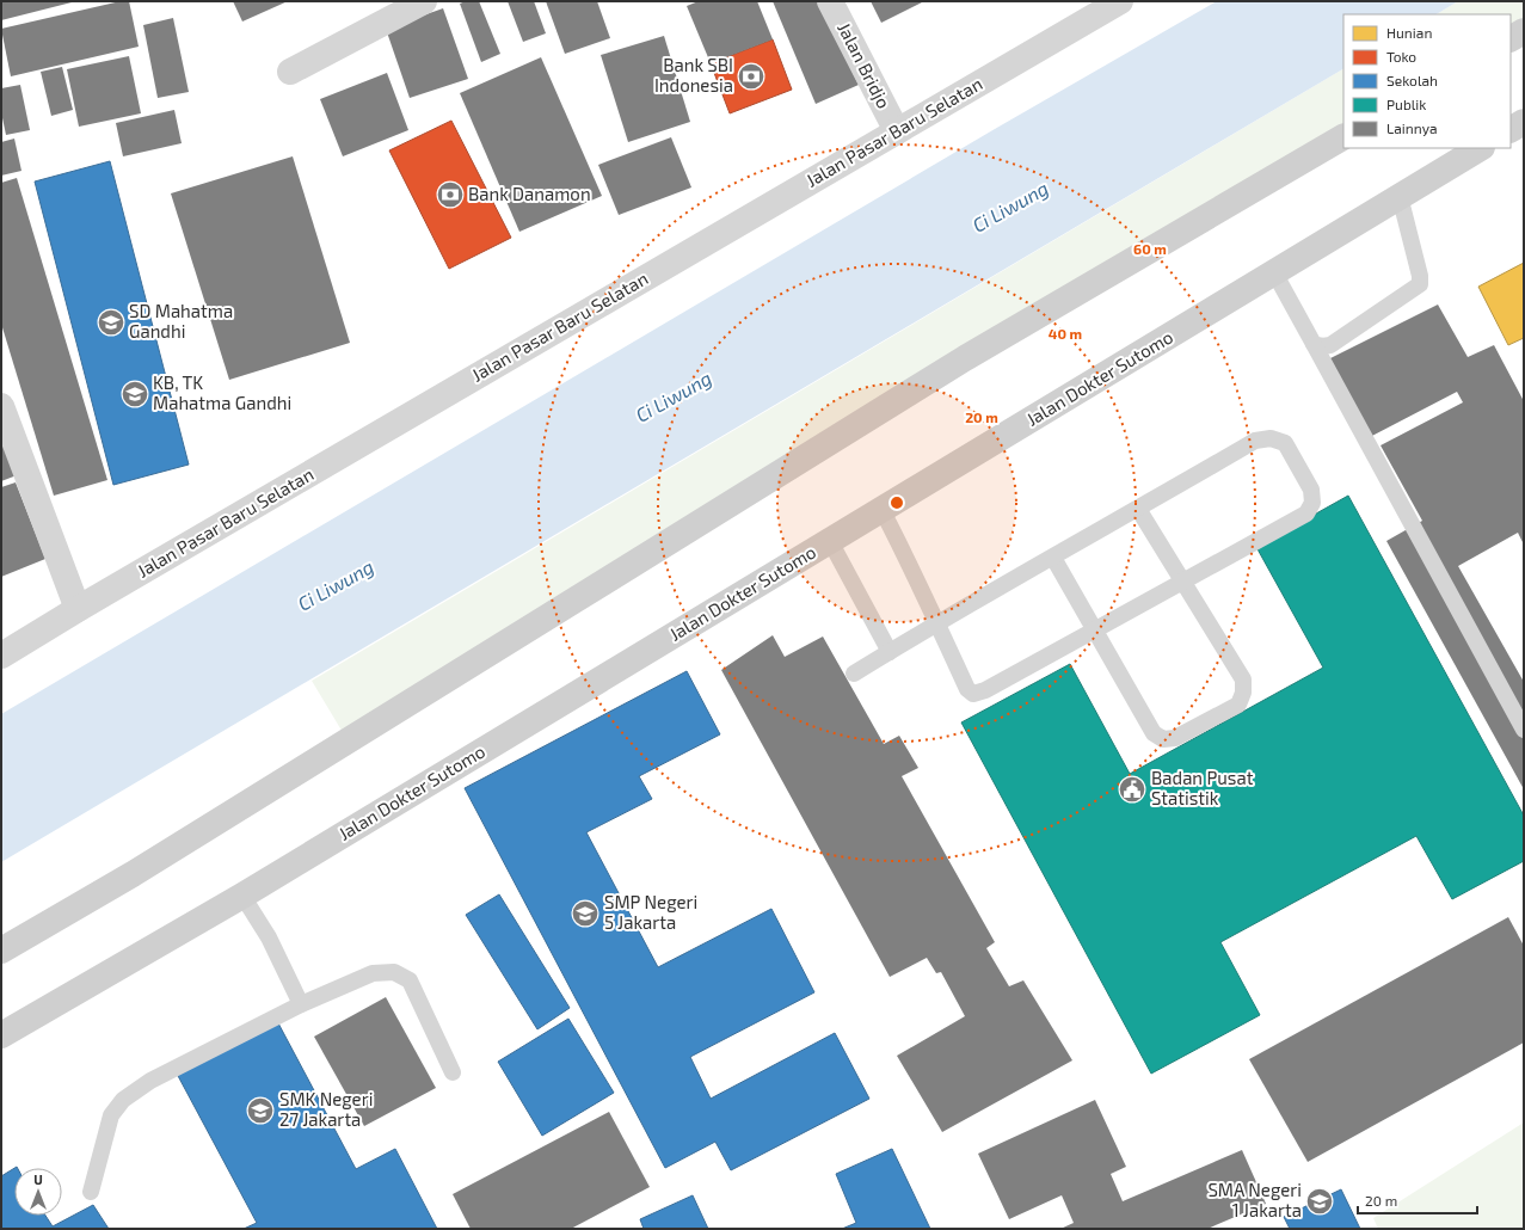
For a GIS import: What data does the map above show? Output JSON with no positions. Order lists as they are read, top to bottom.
{
  "streets": {
    "main road": ["Jalan Dokter Sutomo"],
    "street": ["Jalan Bridjo", "Jalan Pasar Baru Selatan"]
  },
  "crossings": [
    ["Jalan Bridjo", "Jalan Pasar Baru Selatan"]
  ],
  "water": ["Ci Liwung"],
  "places": {
    "bank": ["Bank SBI Indonesia", "Bank Danamon"],
    "school or university": [
      "SD Mahatma Gandhi",
      "KB, TK Mahatma Gandhi",
      "SMP Negeri 5 Jakarta",
      "SMK Negeri 27 Jakarta",
      "SMA Negeri 1 Jakarta"
    ],
    "public building": ["Badan Pusat Statistik"]
  },
  "legend": [
    "Hunian",
    "Toko",
    "Sekolah",
    "Publik",
    "Lainnya"
  ],
  "scale_bar": "20 m",
  "north": "top",
  "rings": ["60 m", "40 m", "20 m"]
}
